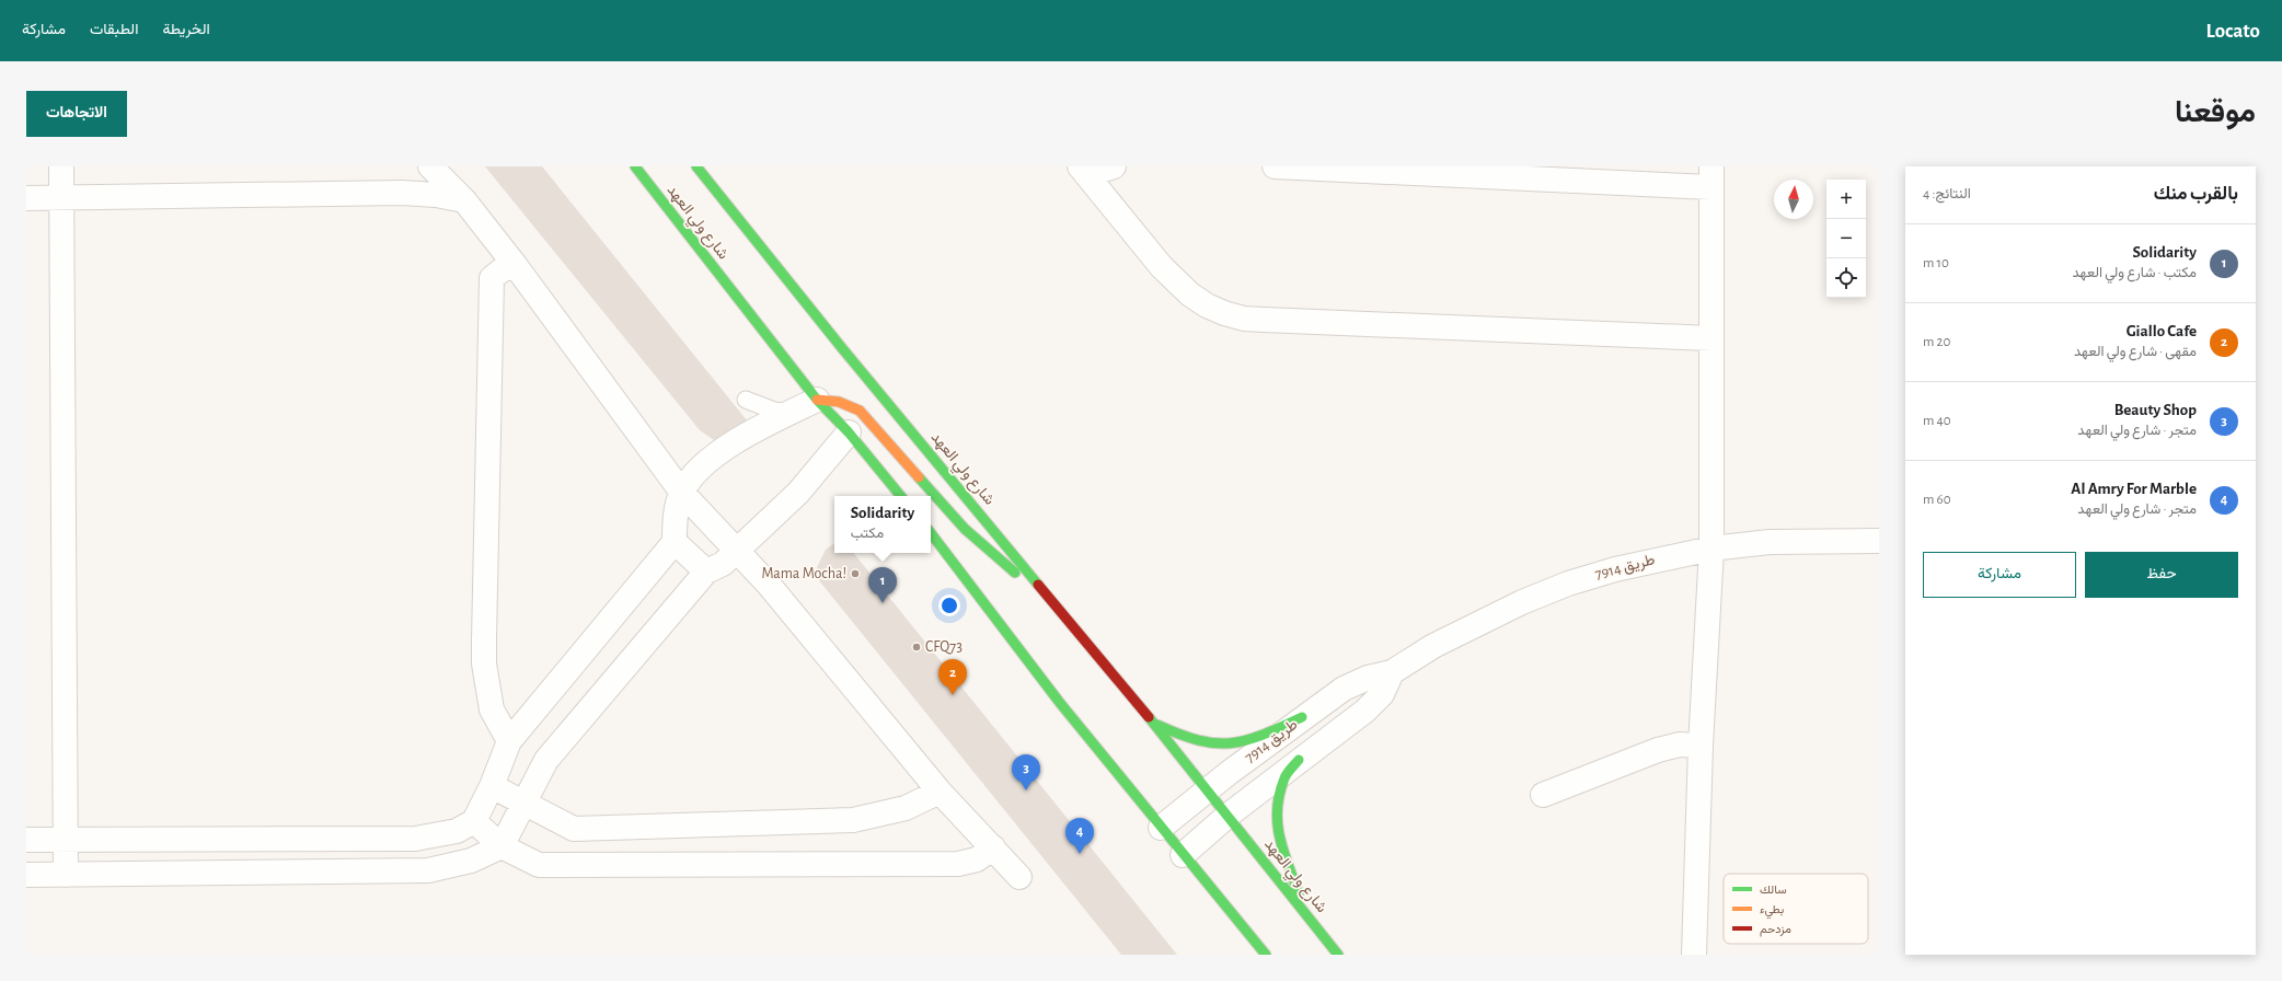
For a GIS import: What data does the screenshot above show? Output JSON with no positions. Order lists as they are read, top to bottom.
{
  "streets": {
    "main road": ["شارع ولي العهد"],
    "street": ["طريق 7914"]
  },
  "crossings": [
    ["شارع ولي العهد", "طريق 7914"]
  ],
  "places": ["Mama Mocha!", "CFQ73"],
  "legend": ["سالك", "بطيء", "مزدحم"],
  "north": "top",
  "page": {
    "header": "Locato",
    "nav": ["الخريطة", "الطبقات", "مشاركة"],
    "title": "موقعنا",
    "buttons": [
      "الاتجاهات",
      ["حفظ", "مشاركة"]
    ],
    "heading": ["بالقرب منك", "النتائج: 4"],
    "map_buttons": ["+", "−"],
    "list": [
      {
        "mark": "1",
        "name": "Solidarity",
        "note": "مكتب · شارع ولي العهد",
        "value": "10 m"
      },
      {
        "mark": "2",
        "name": "Giallo Cafe",
        "note": "مقهى · شارع ولي العهد",
        "value": "20 m"
      },
      {
        "mark": "3",
        "name": "Beauty Shop",
        "note": "متجر · شارع ولي العهد",
        "value": "40 m"
      },
      {
        "mark": "4",
        "name": "Al Amry For Marble",
        "note": "متجر · شارع ولي العهد",
        "value": "60 m"
      }
    ],
    "popup": ["Solidarity", "مكتب"],
    "pins": [
      "1",
      "2",
      "3",
      "4"
    ]
  }
}
